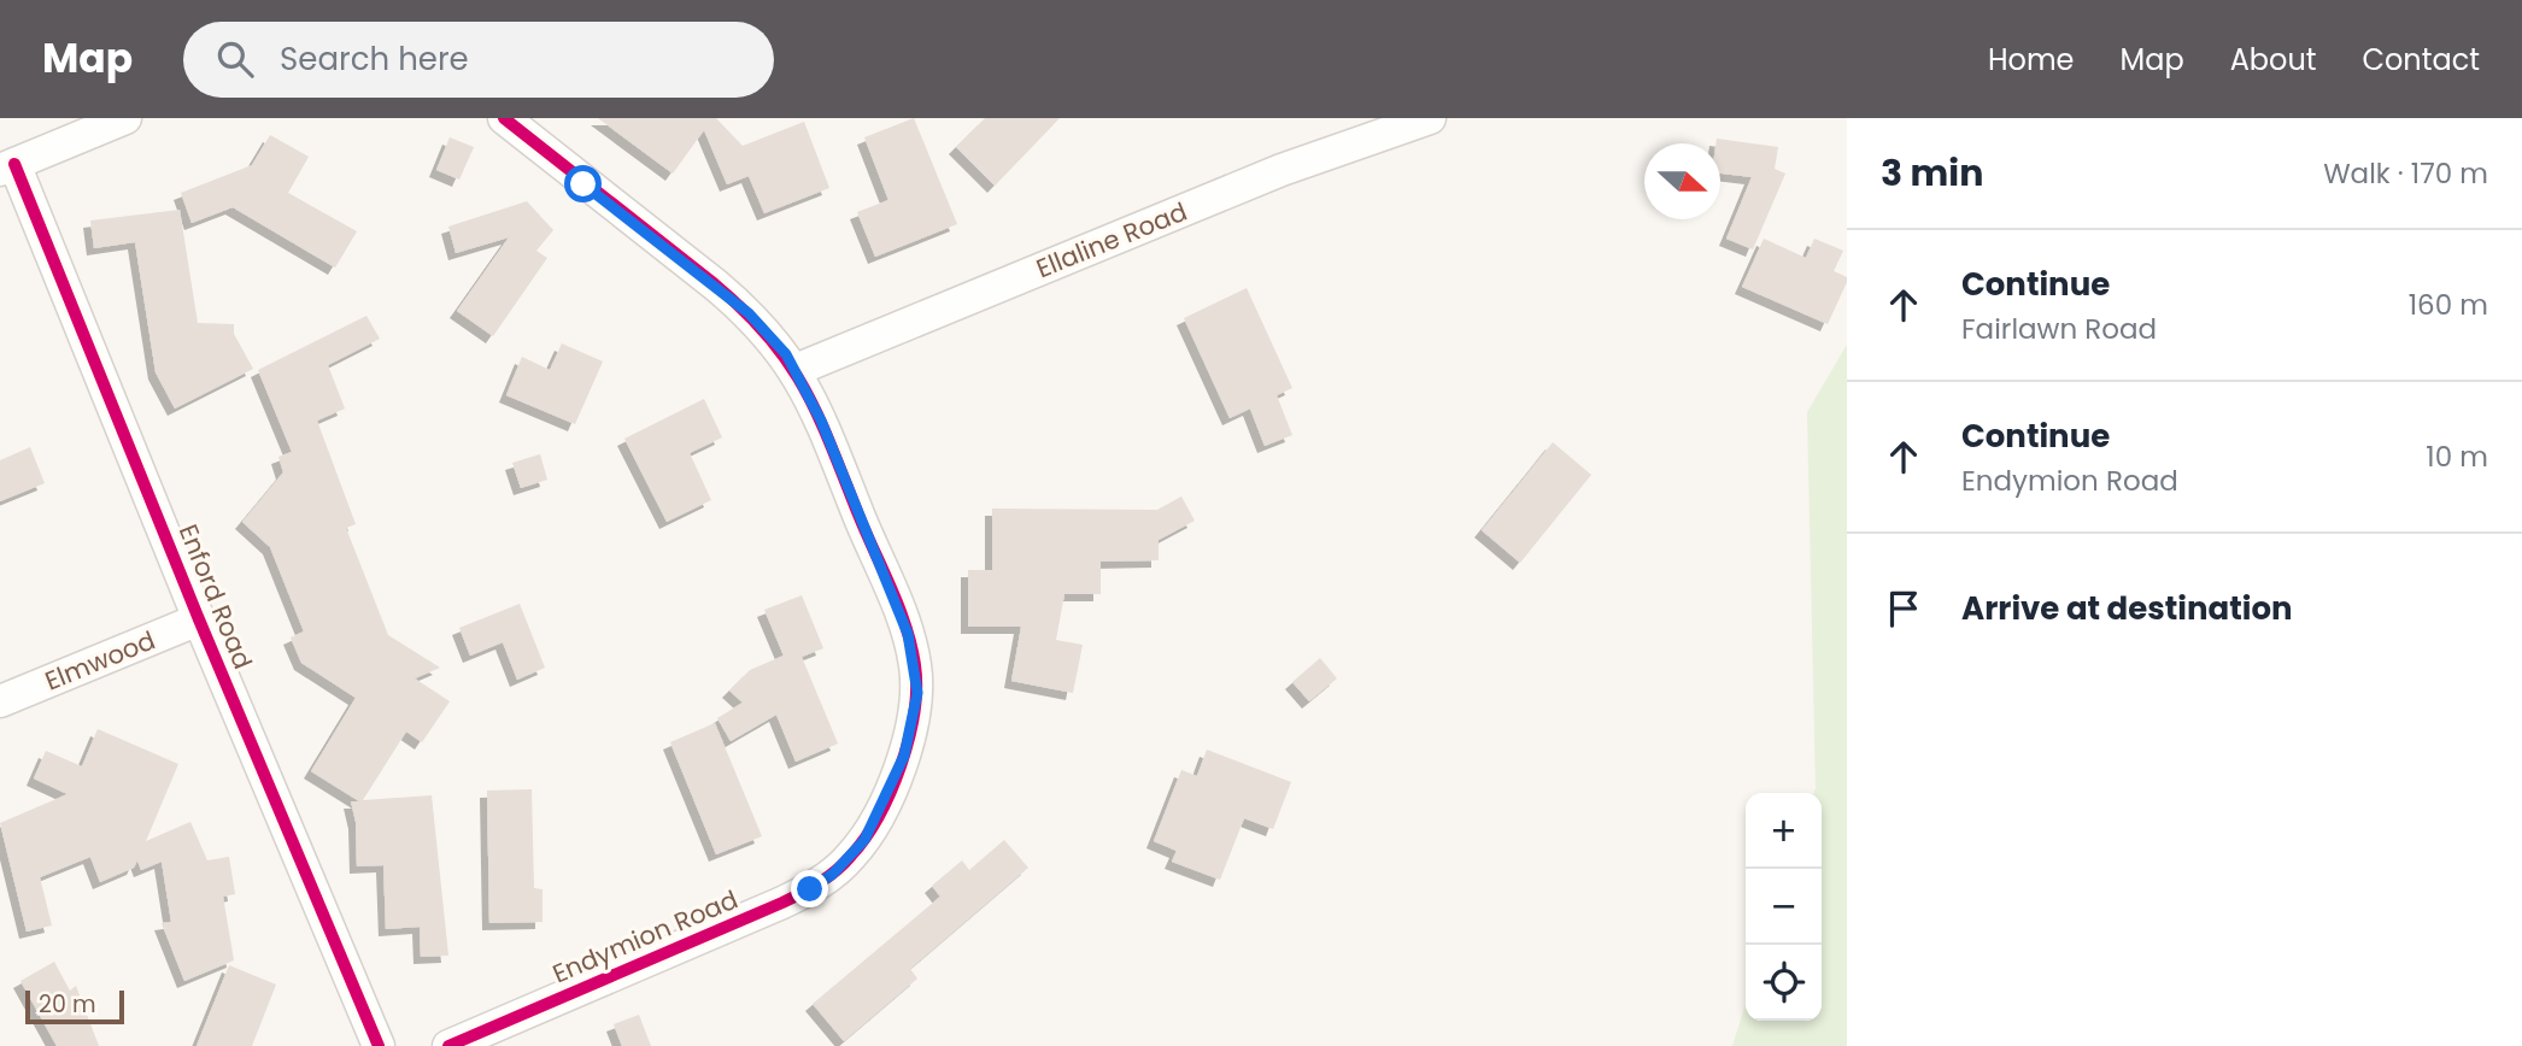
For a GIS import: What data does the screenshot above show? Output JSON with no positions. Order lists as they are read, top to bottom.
{
  "streets": {
    "street": [
      "Ellaline Road",
      "Enford Road",
      "Elmwood",
      "Endymion Road"
    ]
  },
  "crossings": [
    ["Ellaline Road", "Endymion Road"],
    ["Enford Road", "Elmwood"]
  ],
  "scale_bar": "20 m",
  "north": "right",
  "page": {
    "header": "Map",
    "search": "Search here",
    "nav": [
      "Home",
      "Map",
      "About",
      "Contact"
    ],
    "heading": ["3 min", "Walk · 170 m"],
    "list": [
      ["Continue", "Fairlawn Road", "160 m"],
      ["Continue", "Endymion Road", "10 m"],
      "Arrive at destination"
    ],
    "map_buttons": ["+", "−"],
    "scale": "20 m"
  }
}
